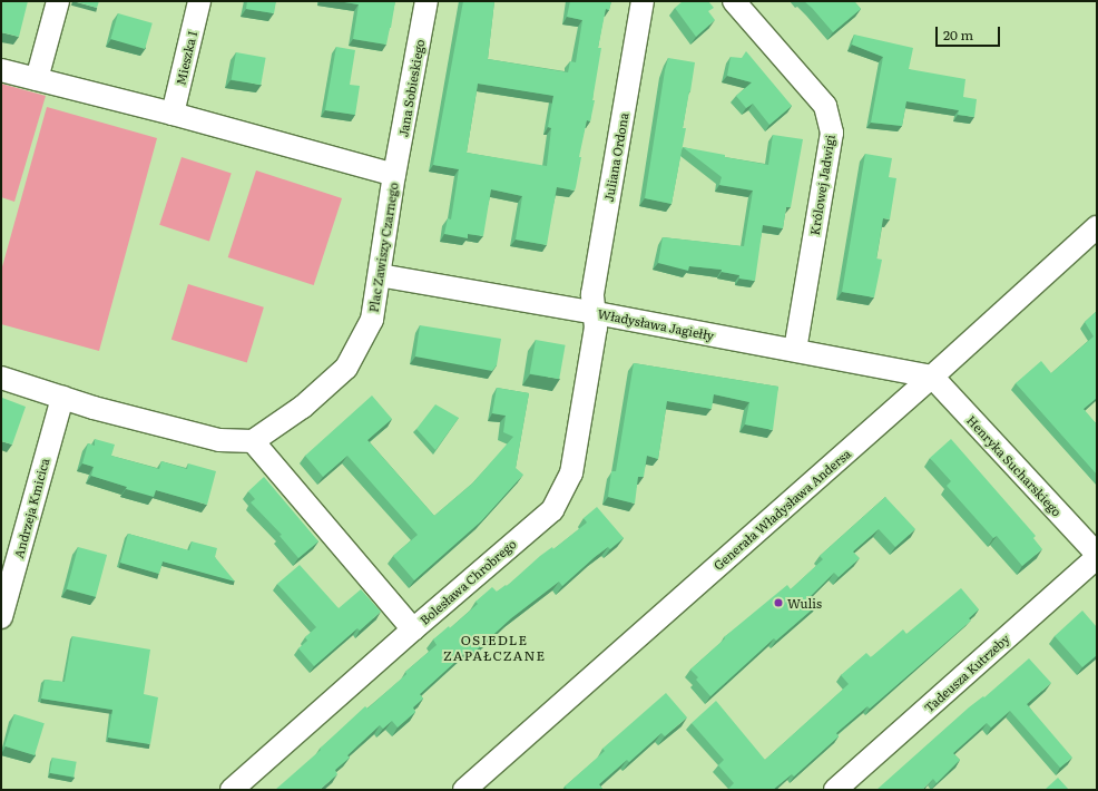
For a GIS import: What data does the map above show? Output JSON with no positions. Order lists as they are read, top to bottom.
{
  "streets": {
    "street": [
      "Mieszka I",
      "Jana Sobieskiego",
      "Juliana Ordona",
      "Królowej Jadwigi",
      "Plac Zawiszy Czarnego",
      "Władysława Jagiełły",
      "Henryka Sucharskiego",
      "Andrzeja Kmicica",
      "Generała Władysława Andersa",
      "Bolesława Chrobrego",
      "Tadeusza Kutrzeby"
    ]
  },
  "crossings": [
    ["Mieszka I", "Plac Zawiszy Czarnego"],
    ["Jana Sobieskiego", "Plac Zawiszy Czarnego"],
    ["Juliana Ordona", "Władysława Jagiełły"],
    ["Juliana Ordona", "Bolesława Chrobrego"],
    ["Królowej Jadwigi", "Władysława Jagiełły"],
    ["Plac Zawiszy Czarnego", "Władysława Jagiełły"],
    ["Władysława Jagiełły", "Henryka Sucharskiego"],
    ["Władysława Jagiełły", "Generała Władysława Andersa"],
    ["Władysława Jagiełły", "Bolesława Chrobrego"],
    ["Henryka Sucharskiego", "Generała Władysława Andersa"],
    ["Henryka Sucharskiego", "Tadeusza Kutrzeby"]
  ],
  "districts": ["OSIEDLE ZAPAŁCZANE"],
  "places": ["Wulis"],
  "scale_bar": "20 m"
}
